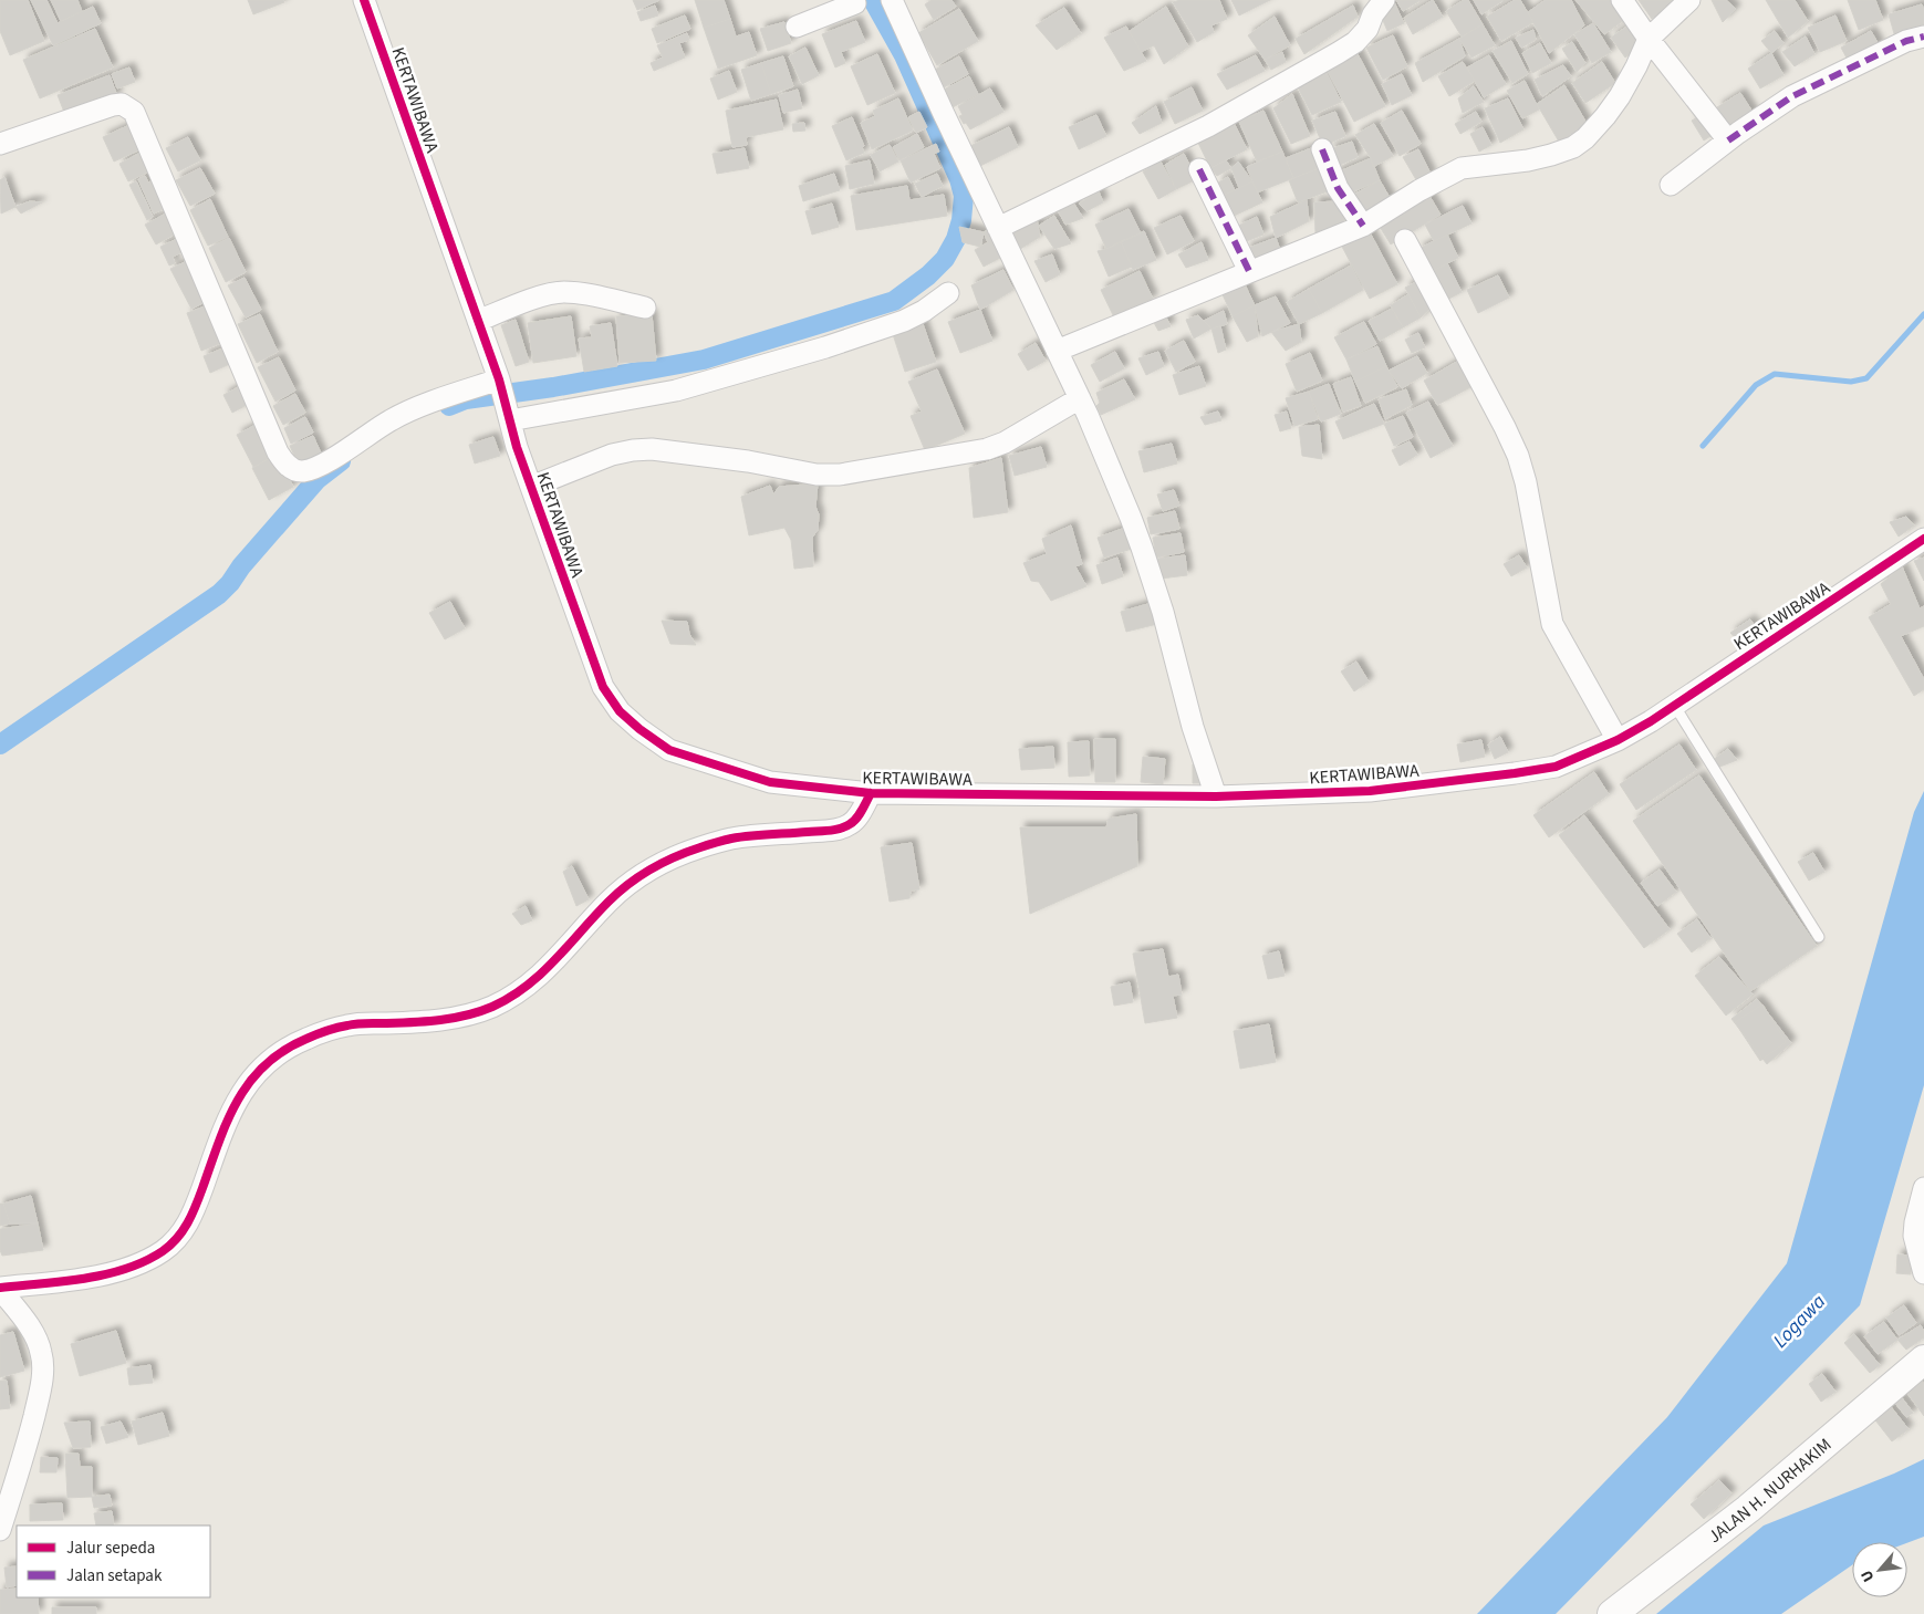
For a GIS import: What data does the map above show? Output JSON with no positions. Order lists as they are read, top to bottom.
{
  "streets": {
    "main road": ["JALAN H. NURHAKIM"],
    "street": ["KERTAWIBAWA"]
  },
  "water": ["Logawa"],
  "legend": ["Jalur sepeda", "Jalan setapak"],
  "north": "bottom left"
}
